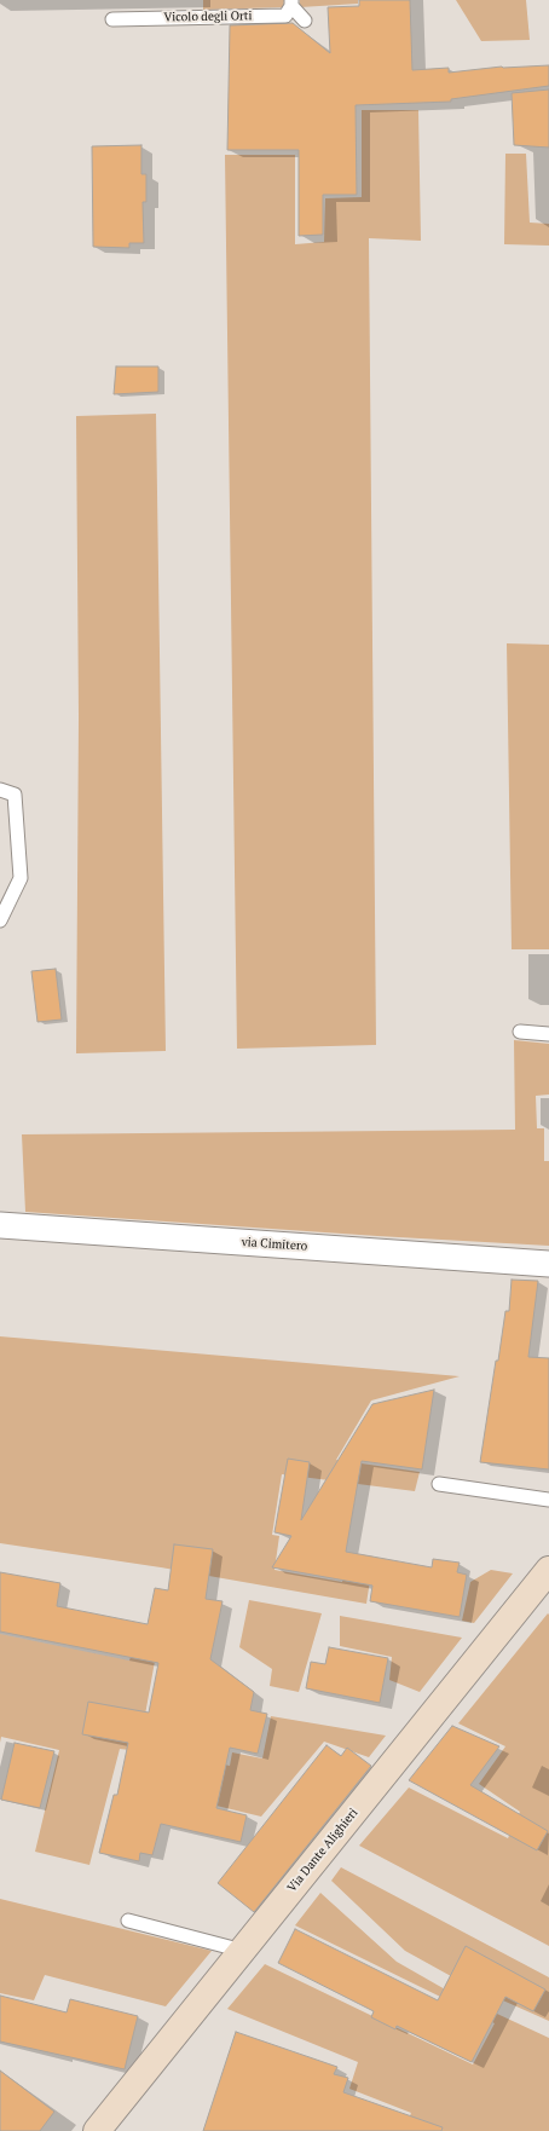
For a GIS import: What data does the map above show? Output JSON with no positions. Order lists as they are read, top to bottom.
{
  "streets": {
    "street": ["via Cimitero", "Via Dante Alighieri"],
    "lane": ["Vicolo degli Orti"]
  }
}
